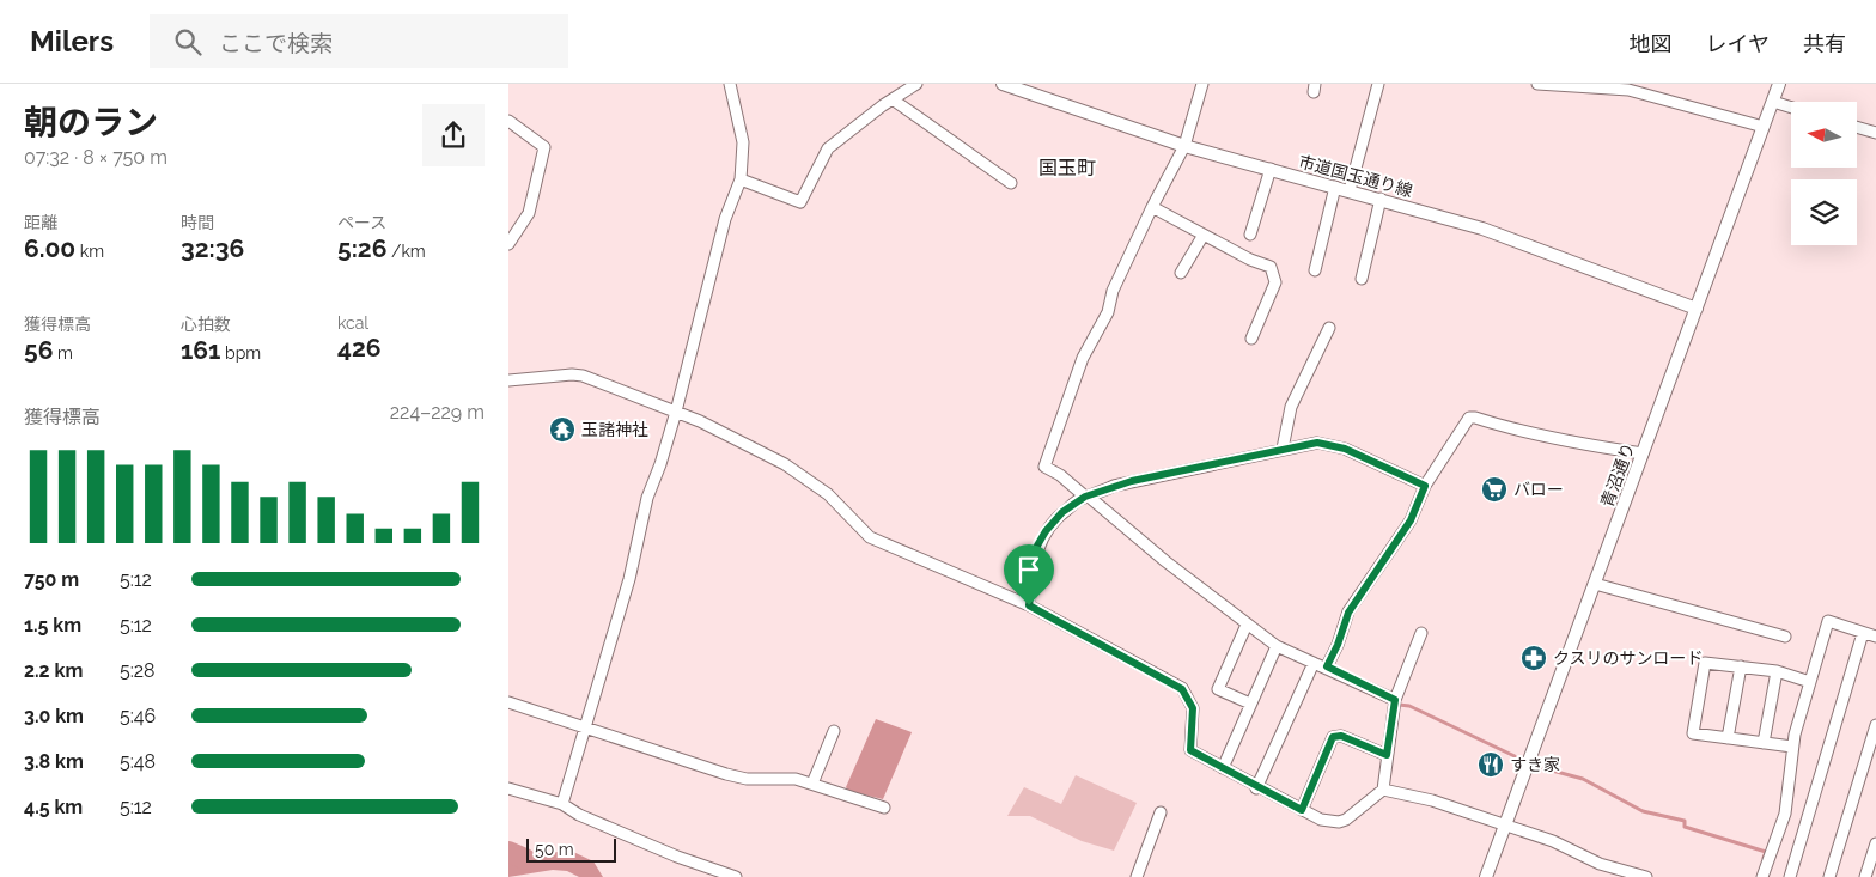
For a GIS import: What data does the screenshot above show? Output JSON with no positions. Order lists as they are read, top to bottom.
{
  "streets": {
    "street": ["市道国玉通り線", "青沼通り"]
  },
  "crossings": [
    ["市道国玉通り線", "青沼通り"]
  ],
  "districts": ["国玉町"],
  "places": {
    "temple": ["玉諸神社"],
    "supermarket": ["バロー"],
    "pharmacy": ["クスリのサンロード"],
    "restaurant": ["すき家"]
  },
  "scale_bar": "50 m",
  "north": "left",
  "page": {
    "header": "Milers",
    "search": "ここで検索",
    "nav": ["地図", "レイヤ", "共有"],
    "heading": ["朝のラン", "07:32 · 8 × 750 m"],
    "stats": [
      ["距離", "6.00 km"],
      ["時間", "32:36"],
      ["ペース", "5:26 /km"],
      ["獲得標高", "56 m"],
      ["心拍数", "161 bpm"],
      ["kcal", "426"]
    ],
    "chart": ["獲得標高", "224–229 m"],
    "list": [
      {
        "name": "750 m",
        "note": "5:12"
      },
      {
        "name": "1.5 km",
        "note": "5:12"
      },
      {
        "name": "2.2 km",
        "note": "5:28"
      },
      {
        "name": "3.0 km",
        "note": "5:46"
      },
      {
        "name": "3.8 km",
        "note": "5:48"
      },
      {
        "name": "4.5 km",
        "note": "5:12"
      }
    ],
    "scale": "50 m"
  }
}
